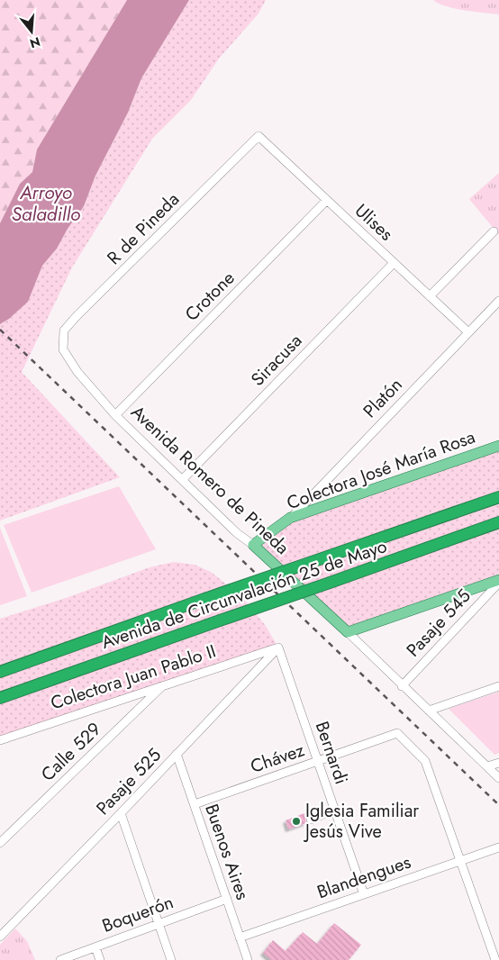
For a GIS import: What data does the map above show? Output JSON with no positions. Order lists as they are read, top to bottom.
{
  "streets": {
    "highway": ["Avenida de Circunvalación 25 de Mayo"],
    "main road": ["Colectora José María Rosa", "Avenida Romero de Pineda"],
    "street": [
      "Ulises",
      "R de Pineda",
      "Crotone",
      "Siracusa",
      "Platón",
      "Pasaje 545",
      "Colectora Juan Pablo II",
      "Calle 529",
      "Bernardi",
      "Chávez",
      "Pasaje 525",
      "Buenos Aires",
      "Blandengues",
      "Boquerón"
    ]
  },
  "crossings": [
    ["Ulises", "R de Pineda"],
    ["Ulises", "Crotone"],
    ["Ulises", "Siracusa"],
    ["Ulises", "Platón"],
    ["R de Pineda", "Avenida Romero de Pineda"],
    ["Crotone", "Avenida Romero de Pineda"],
    ["Siracusa", "Avenida Romero de Pineda"],
    ["Platón", "Colectora José María Rosa"],
    ["Colectora José María Rosa", "Avenida Romero de Pineda"],
    ["Avenida Romero de Pineda", "Pasaje 545"],
    ["Colectora Juan Pablo II", "Calle 529"],
    ["Colectora Juan Pablo II", "Bernardi"],
    ["Colectora Juan Pablo II", "Pasaje 525"],
    ["Bernardi", "Chávez"],
    ["Bernardi", "Pasaje 525"],
    ["Bernardi", "Blandengues"],
    ["Chávez", "Buenos Aires"],
    ["Chávez", "Blandengues"],
    ["Pasaje 525", "Buenos Aires"],
    ["Buenos Aires", "Blandengues"],
    ["Buenos Aires", "Boquerón"]
  ],
  "water": ["Arroyo Saladillo"],
  "places": ["Iglesia Familiar Jesús Vive"],
  "north": "bottom"
}
